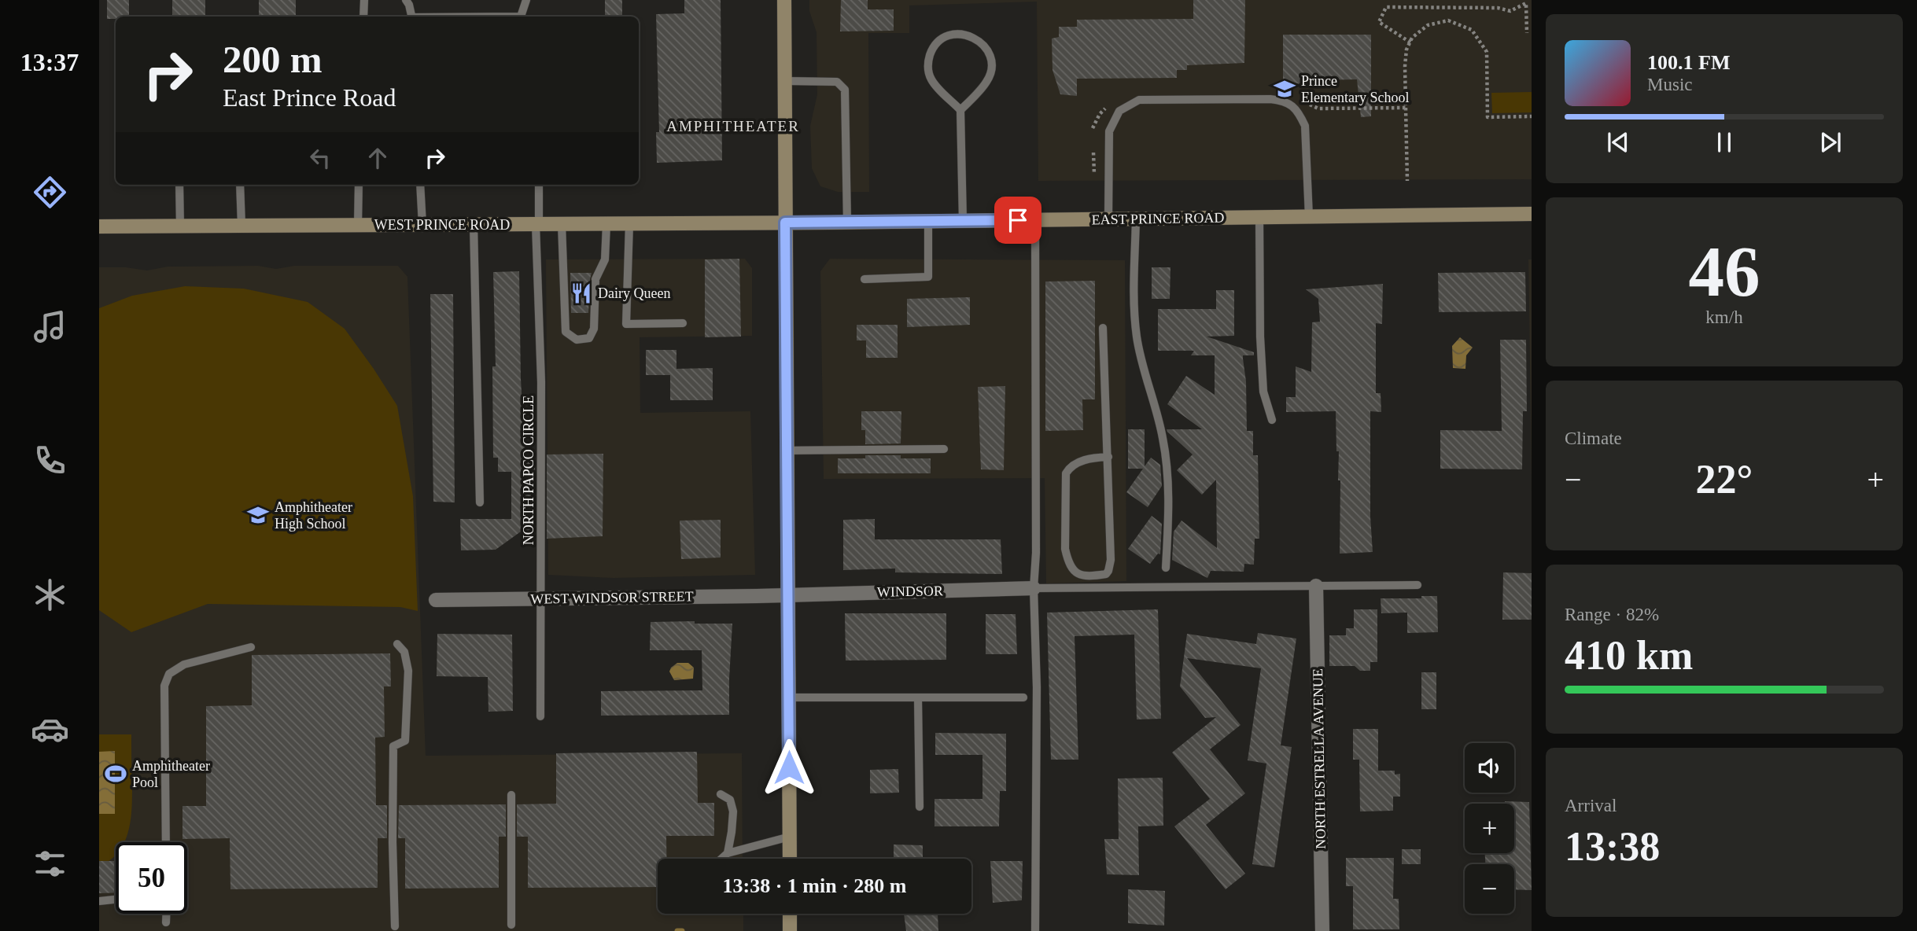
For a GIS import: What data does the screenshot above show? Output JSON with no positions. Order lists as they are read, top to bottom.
{
  "streets": {
    "main road": ["EAST PRINCE ROAD", "WEST PRINCE ROAD"],
    "street": ["WINDSOR", "WEST WINDSOR STREET", "NORTH ESTRELLA AVENUE"],
    "lane": ["NORTH PAPCO CIRCLE"]
  },
  "crossings": [
    ["EAST PRINCE ROAD", "WEST PRINCE ROAD"],
    ["WEST PRINCE ROAD", "NORTH PAPCO CIRCLE"],
    ["NORTH PAPCO CIRCLE", "WEST WINDSOR STREET"],
    ["WINDSOR", "WEST WINDSOR STREET"]
  ],
  "districts": ["AMPHITHEATER"],
  "places": {
    "school or university": ["Prince Elementary School", "Amphitheater High School"],
    "restaurant": ["Dairy Queen"],
    "sports": ["Amphitheater Pool"]
  },
  "page": {
    "tabs": "13:37",
    "turn": ["200 m", "East Prince Road"],
    "song": ["100.1 FM", "Music"],
    "tile": [
      ["46", "km/h"],
      "Climate",
      ["Range · 82%", "410 km"],
      ["Arrival", "13:38"]
    ],
    "heat": ["−", "22°", "+"],
    "map_buttons": ["+", "−"],
    "limit": "50",
    "trip": "13:38 · 1 min · 280 m"
  }
}
